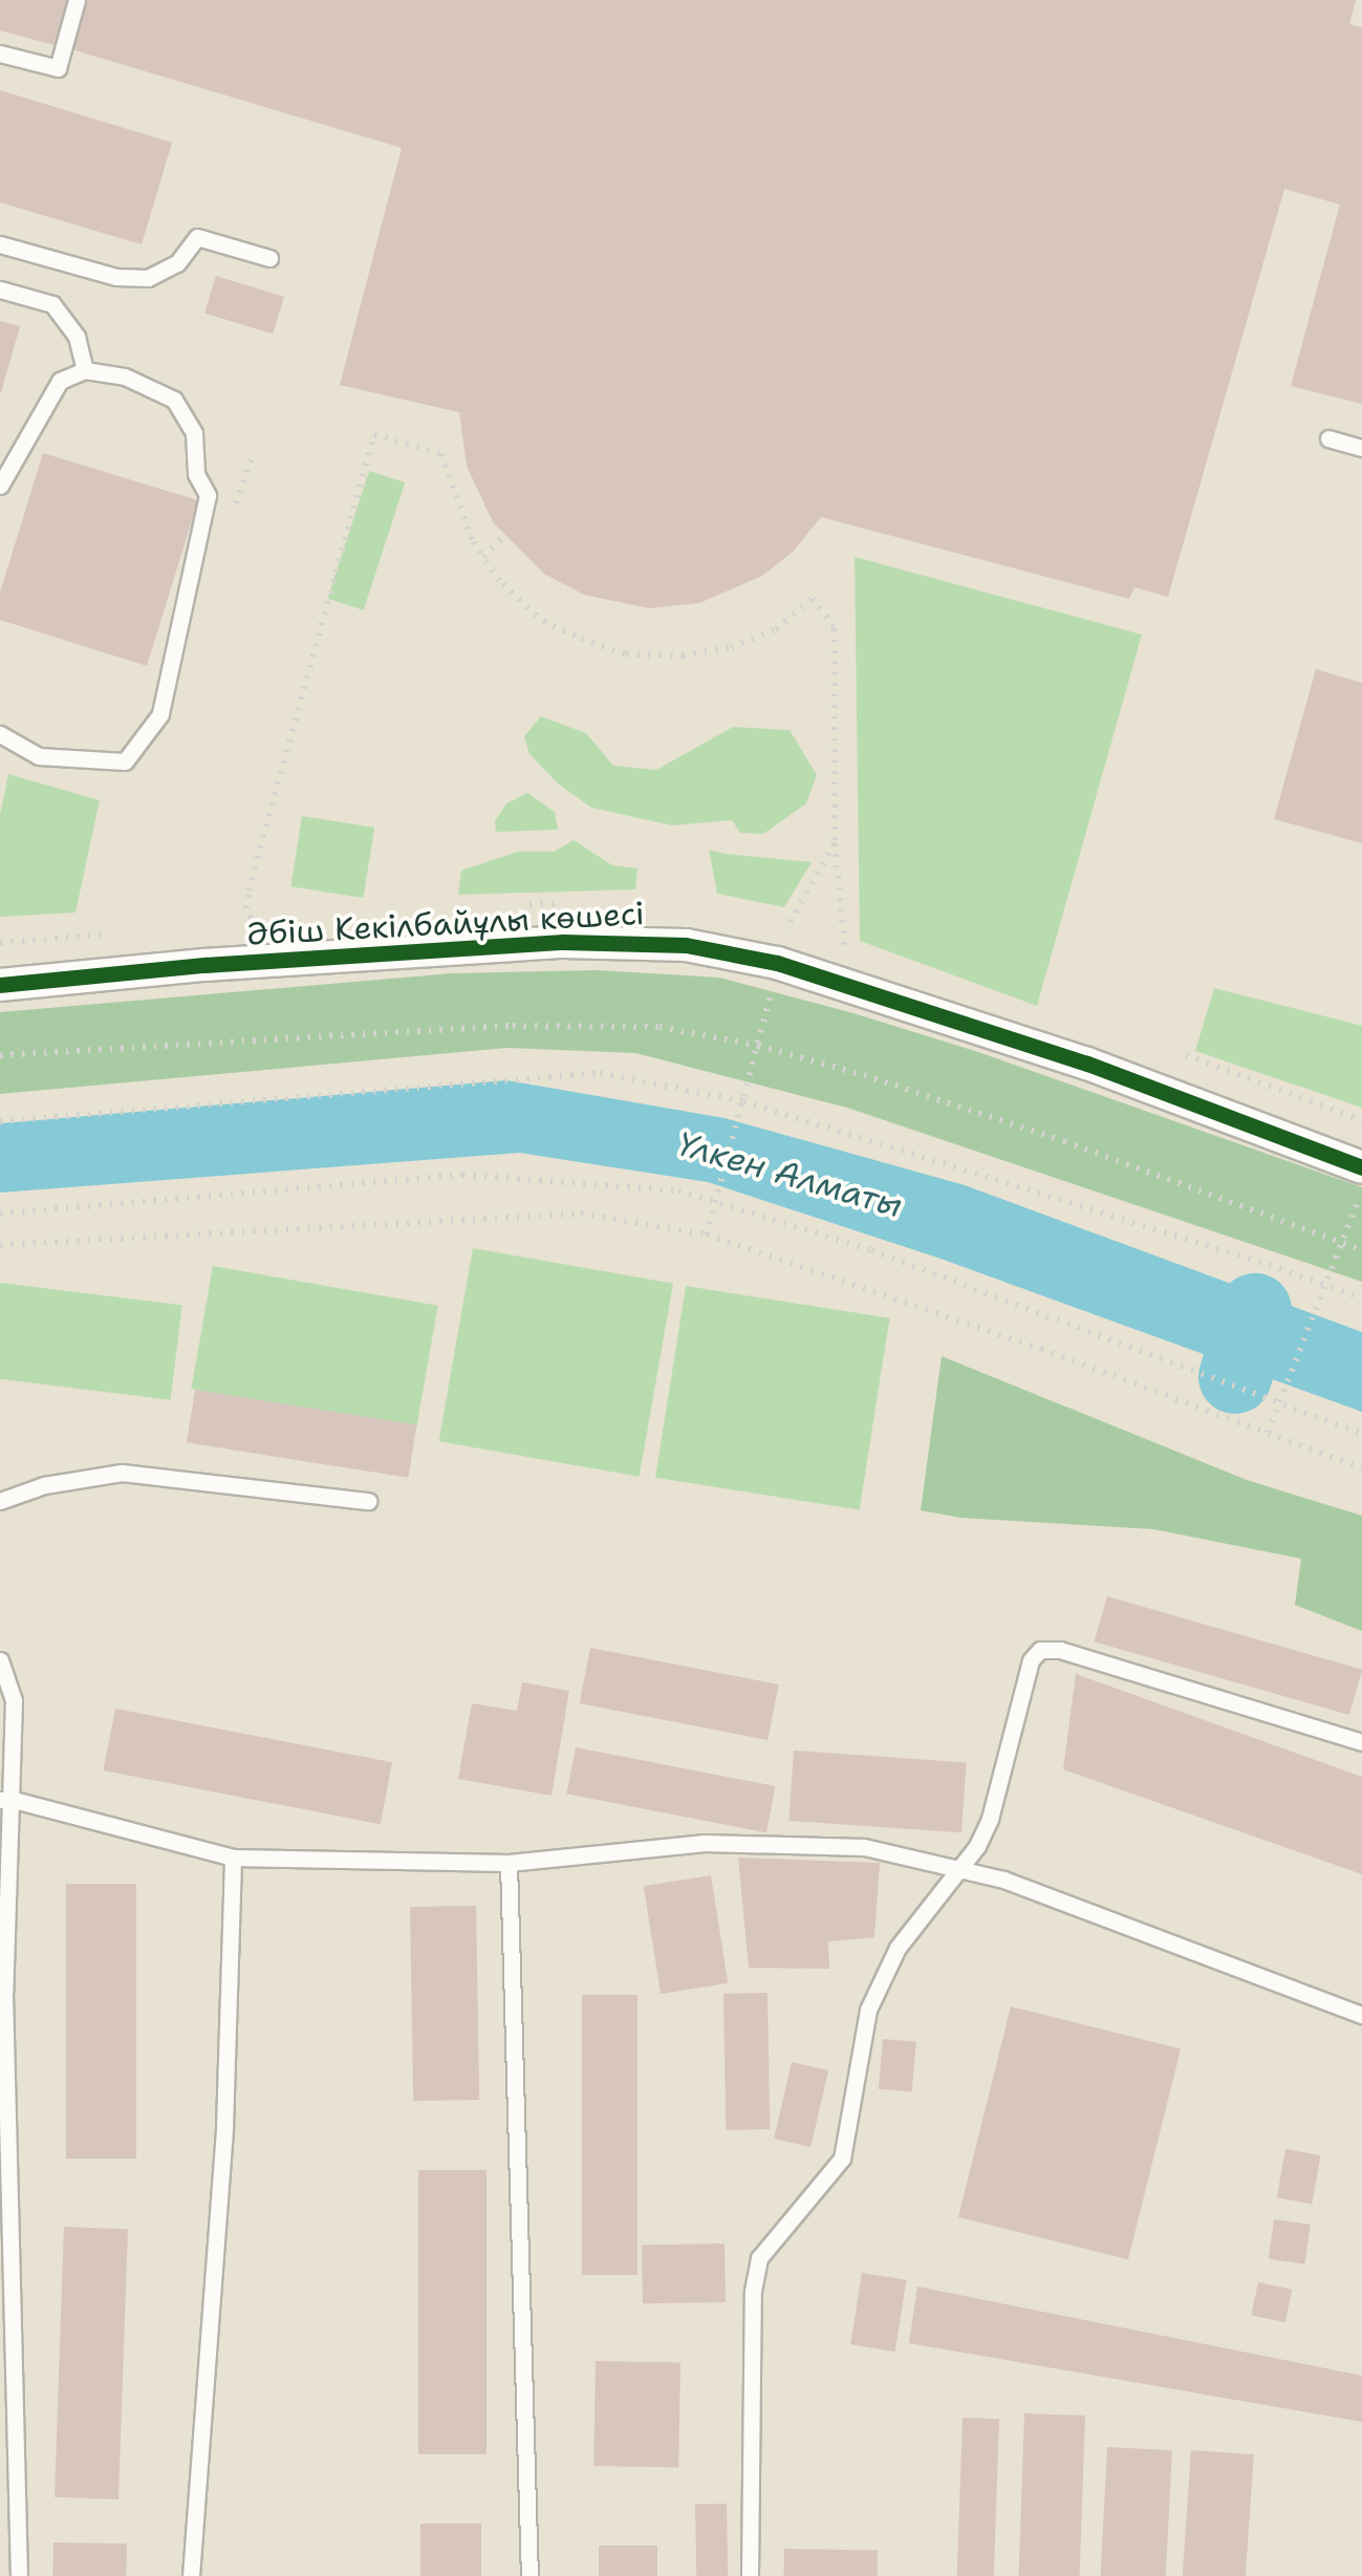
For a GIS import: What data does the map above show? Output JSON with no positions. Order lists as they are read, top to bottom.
{
  "streets": {
    "street": ["Әбіш Кекілбайұлы көшесі"]
  },
  "water": ["Үлкен Алматы"]
}
